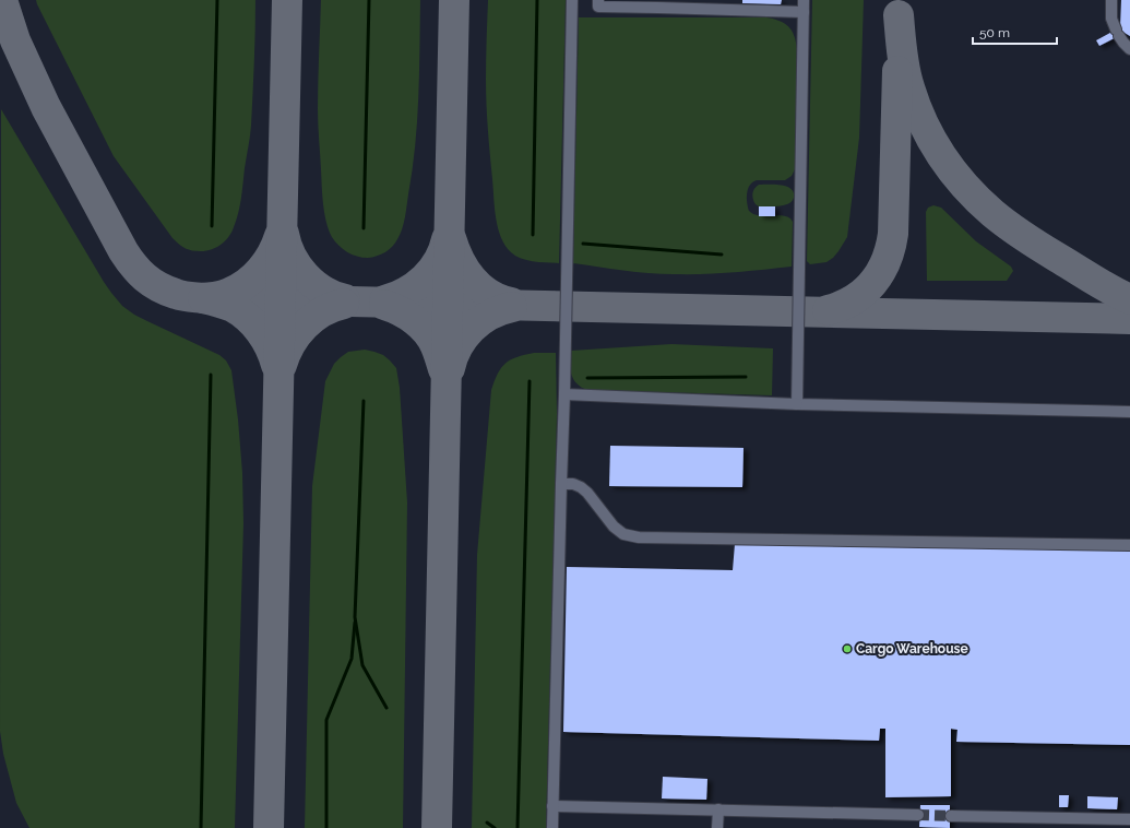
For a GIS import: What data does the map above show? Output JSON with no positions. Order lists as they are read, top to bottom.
{
  "places": ["Cargo Warehouse"],
  "scale_bar": "50 m"
}
